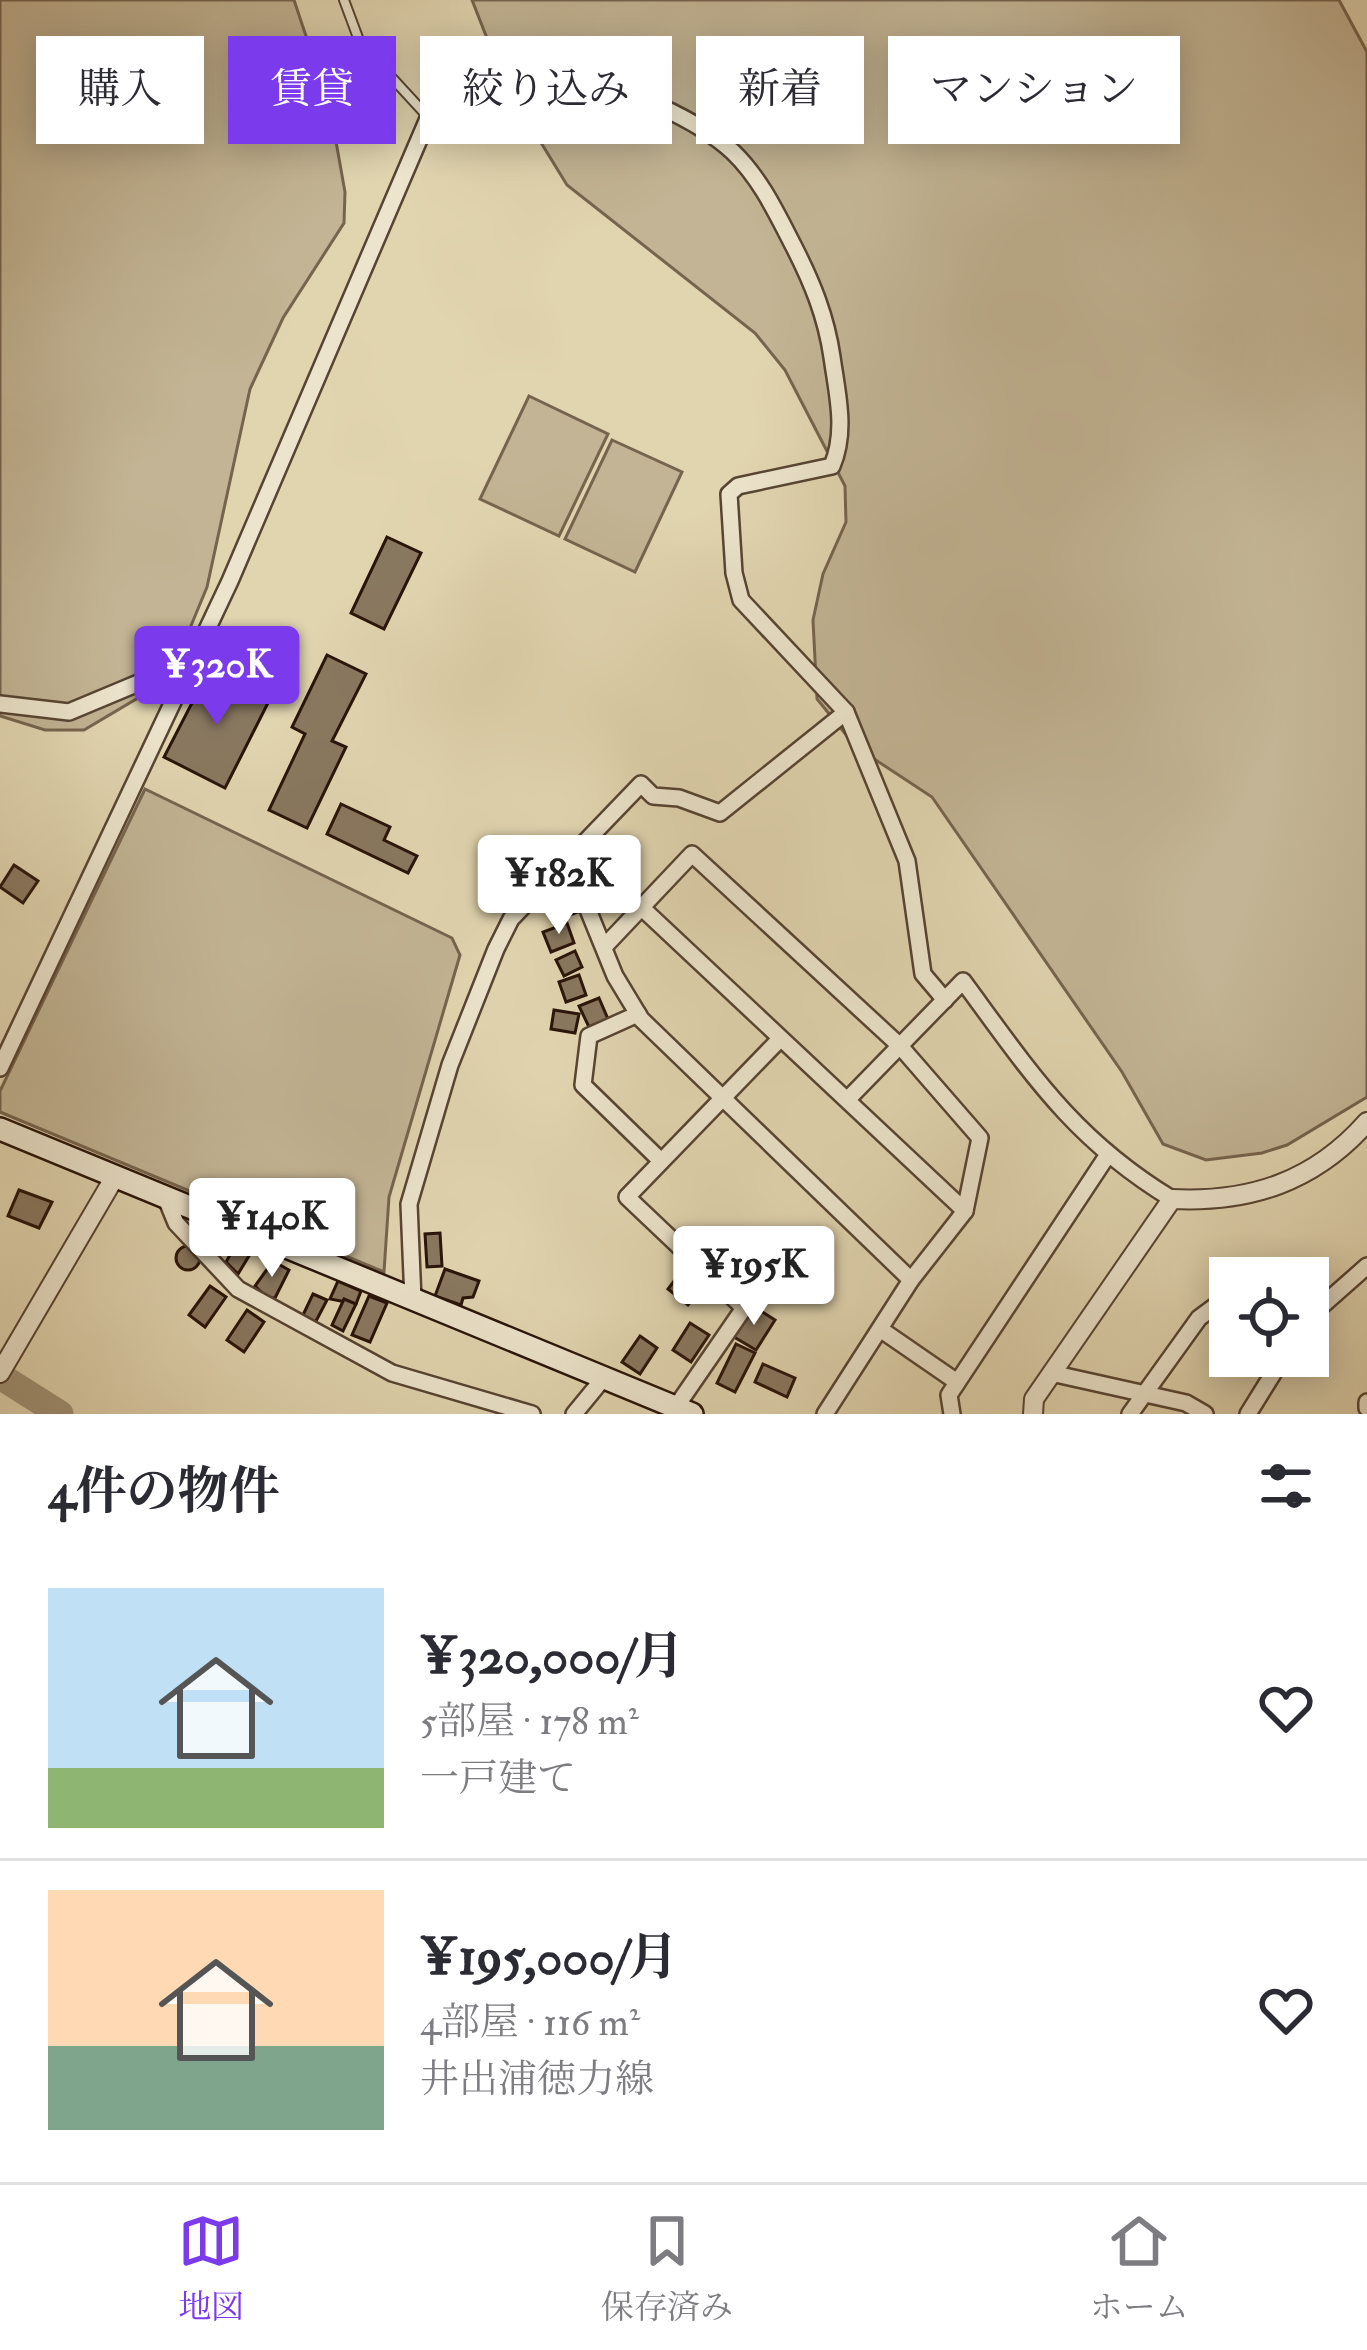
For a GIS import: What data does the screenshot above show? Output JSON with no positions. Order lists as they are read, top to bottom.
{
  "page": {
    "chip": [
      "購入",
      "賃貸",
      "絞り込み",
      "新着",
      "マンション"
    ],
    "price": [
      "¥320K",
      "¥182K",
      "¥140K",
      "¥195K"
    ],
    "heading": "4件の物件",
    "list": [
      {
        "name": "¥320,000/月",
        "note": "5部屋 · 178 m² · 一戸建て"
      },
      {
        "name": "¥195,000/月",
        "note": "4部屋 · 116 m² · 井出浦徳力線"
      }
    ],
    "tabs": ["地図", "保存済み", "ホーム"]
  }
}
